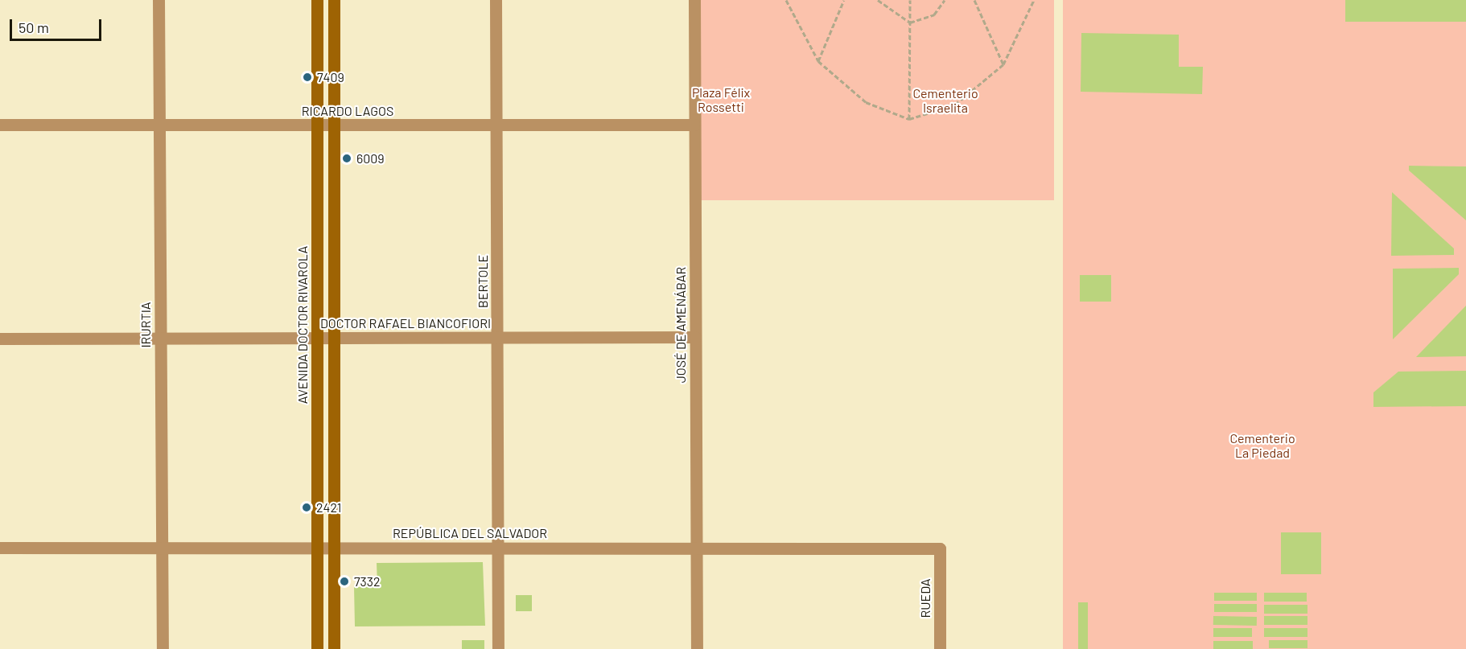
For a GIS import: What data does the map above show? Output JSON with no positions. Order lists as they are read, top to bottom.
{
  "streets": {
    "main road": ["AVENIDA DOCTOR RIVAROLA"],
    "street": [
      "RICARDO LAGOS",
      "BERTOLE",
      "DOCTOR RAFAEL BIANCOFIORI",
      "IRURTIA",
      "JOSÉ DE AMENÁBAR",
      "REPÚBLICA DEL SALVADOR",
      "RUEDA"
    ]
  },
  "crossings": [
    ["RICARDO LAGOS", "BERTOLE"],
    ["RICARDO LAGOS", "IRURTIA"],
    ["RICARDO LAGOS", "AVENIDA DOCTOR RIVAROLA"],
    ["RICARDO LAGOS", "JOSÉ DE AMENÁBAR"],
    ["BERTOLE", "DOCTOR RAFAEL BIANCOFIORI"],
    ["BERTOLE", "REPÚBLICA DEL SALVADOR"],
    ["DOCTOR RAFAEL BIANCOFIORI", "IRURTIA"],
    ["DOCTOR RAFAEL BIANCOFIORI", "AVENIDA DOCTOR RIVAROLA"],
    ["DOCTOR RAFAEL BIANCOFIORI", "JOSÉ DE AMENÁBAR"],
    ["IRURTIA", "REPÚBLICA DEL SALVADOR"],
    ["AVENIDA DOCTOR RIVAROLA", "REPÚBLICA DEL SALVADOR"],
    ["JOSÉ DE AMENÁBAR", "REPÚBLICA DEL SALVADOR"],
    ["REPÚBLICA DEL SALVADOR", "RUEDA"]
  ],
  "parks": ["Plaza Félix Rossetti", "Cementerio Israelita", "Cementerio La Piedad"],
  "places": [
    "7409",
    "6009",
    "2421",
    "7332"
  ],
  "scale_bar": "50 m"
}
